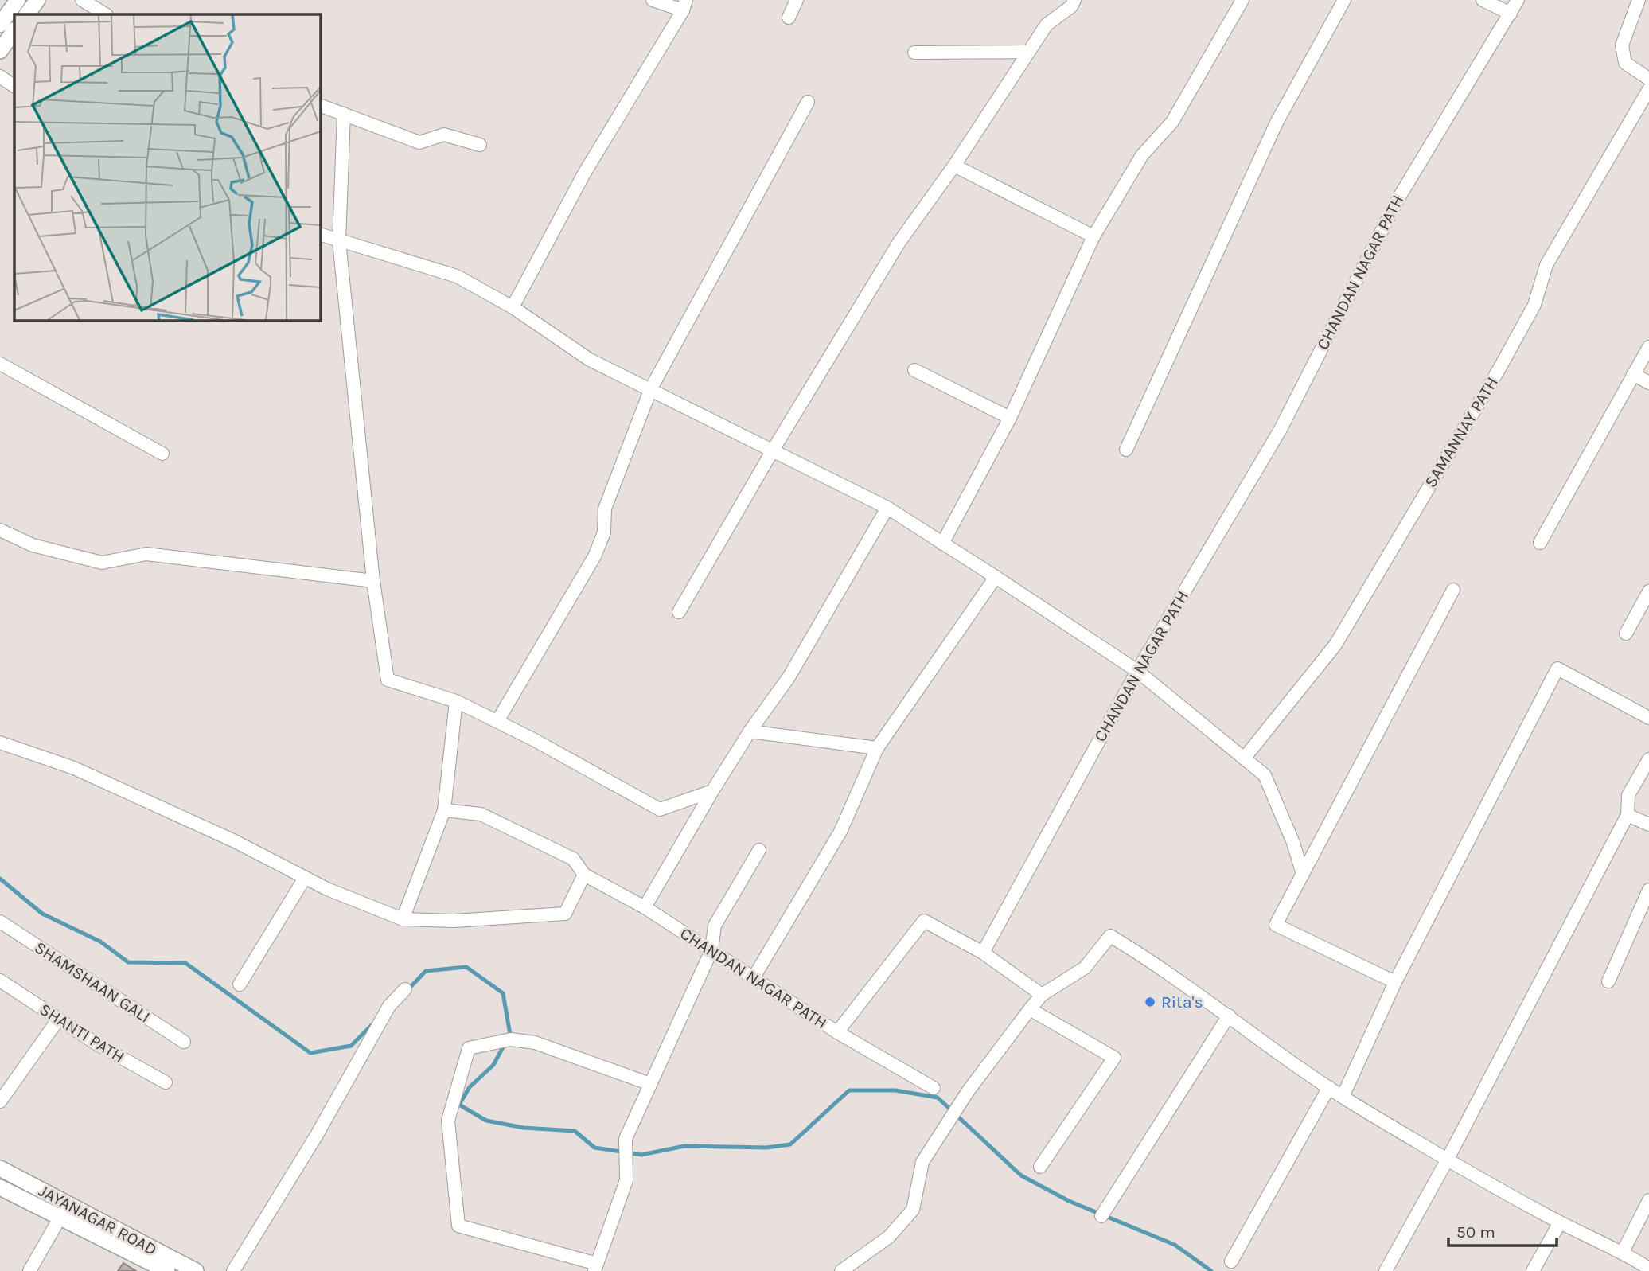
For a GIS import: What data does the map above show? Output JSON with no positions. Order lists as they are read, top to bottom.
{
  "streets": {
    "street": [
      "CHANDAN NAGAR PATH",
      "SAMANNAY PATH",
      "SHAMSHAAN GALI",
      "SHANTI PATH",
      "JAYANAGAR ROAD"
    ]
  },
  "places": ["Rita's"],
  "scale_bar": "50 m"
}
